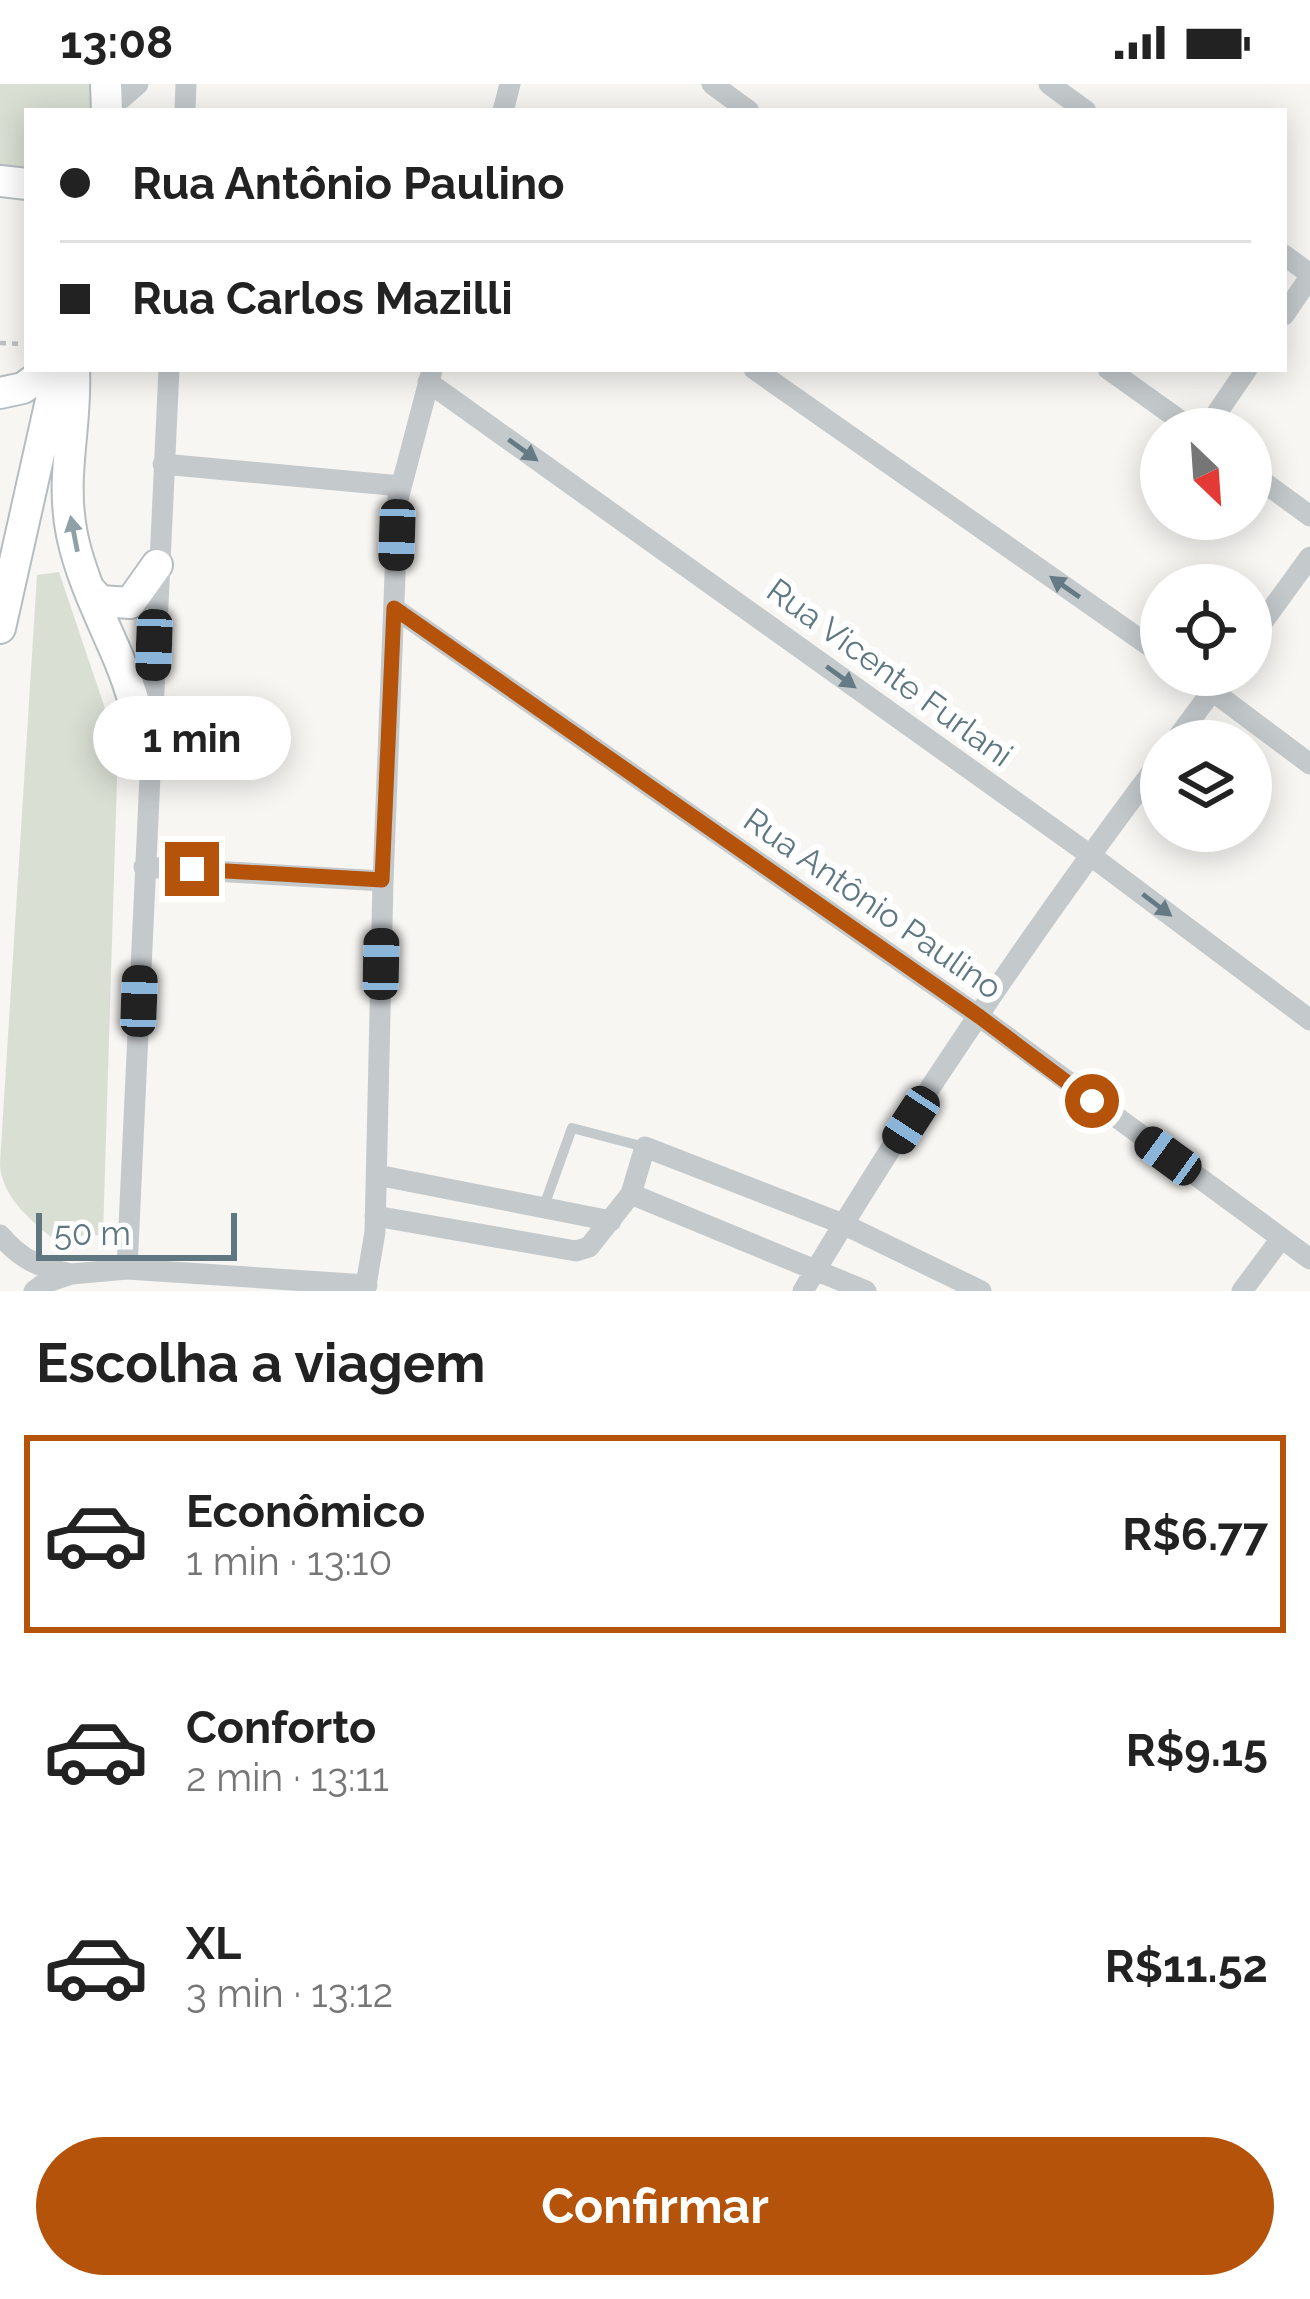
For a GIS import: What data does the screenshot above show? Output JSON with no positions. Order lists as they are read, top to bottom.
{
  "streets": {
    "street": ["Rua Vicente Furlani", "Rua Antônio Paulino"]
  },
  "one_way": ["Rua Vicente Furlani"],
  "scale_bar": "50 m",
  "north": "bottom right",
  "page": {
    "status": "13:08",
    "banner": ["Rua Antônio Paulino", "Rua Carlos Mazilli"],
    "bubble": "1 min",
    "scale": "50 m",
    "heading": "Escolha a viagem",
    "list": [
      {
        "name": "Econômico",
        "note": "1 min · 13:10",
        "value": "R$6.77"
      },
      {
        "name": "Conforto",
        "note": "2 min · 13:11",
        "value": "R$9.15"
      },
      {
        "name": "XL",
        "note": "3 min · 13:12",
        "value": "R$11.52"
      }
    ],
    "buttons": "Confirmar"
  }
}
